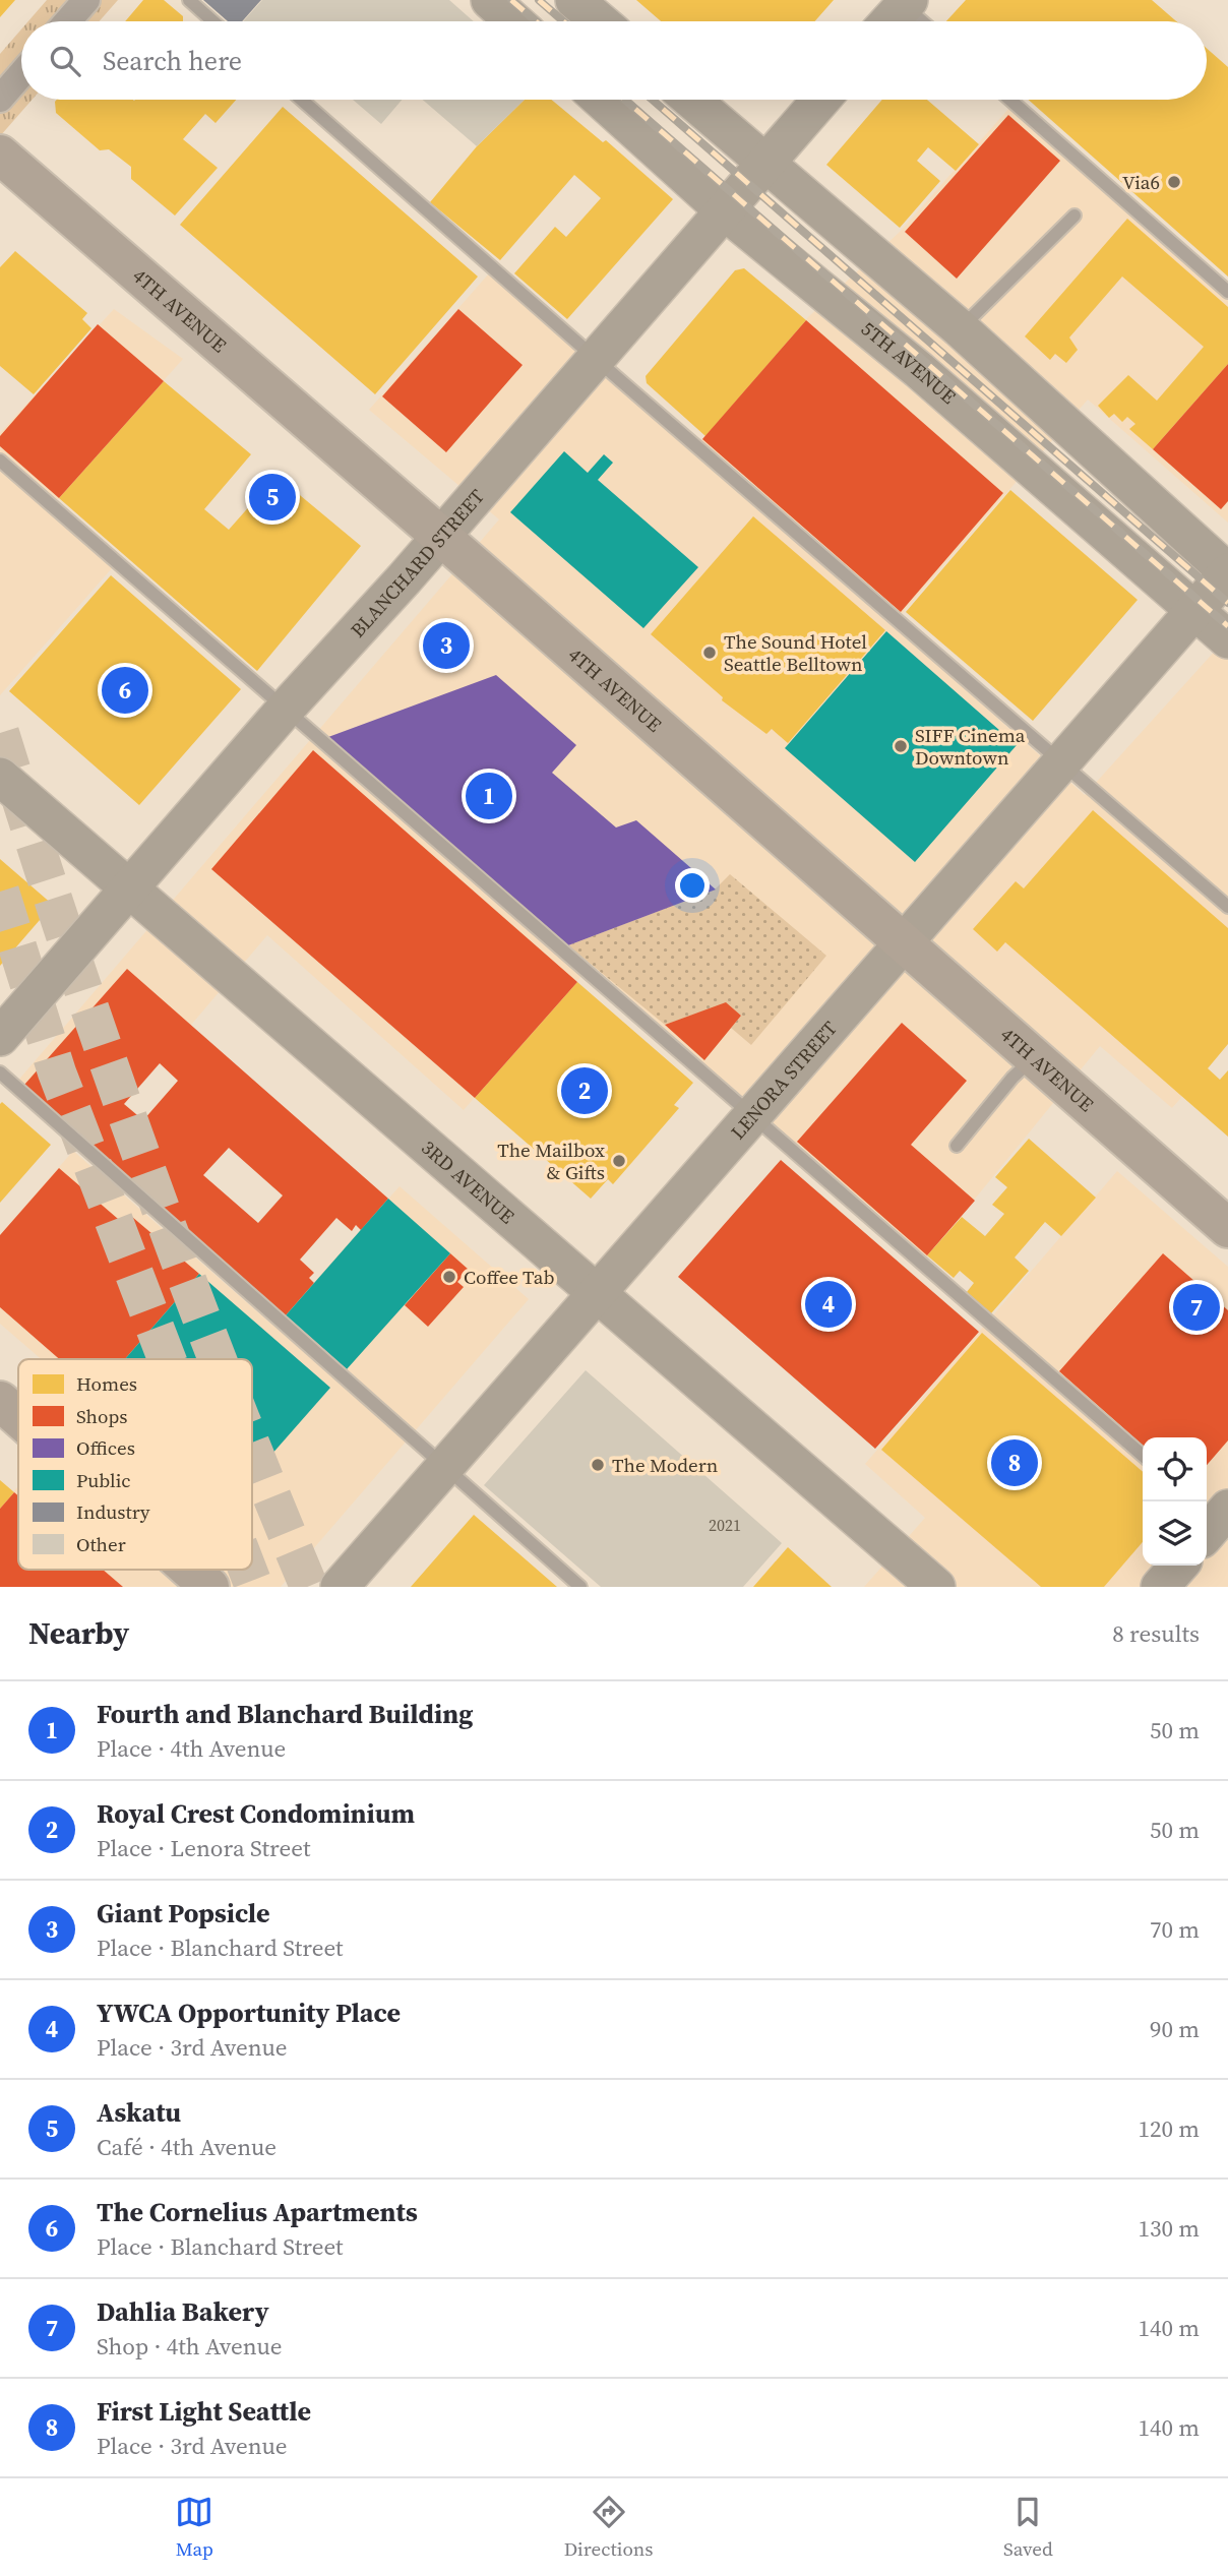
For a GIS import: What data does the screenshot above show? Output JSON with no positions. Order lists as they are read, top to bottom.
{
  "streets": {
    "main road": [
      "4TH AVENUE",
      "5TH AVENUE",
      "BLANCHARD STREET",
      "LENORA STREET",
      "3RD AVENUE"
    ]
  },
  "crossings": [
    ["4TH AVENUE", "BLANCHARD STREET"],
    ["4TH AVENUE", "LENORA STREET"],
    ["5TH AVENUE", "BLANCHARD STREET"],
    ["5TH AVENUE", "LENORA STREET"],
    ["BLANCHARD STREET", "3RD AVENUE"],
    ["LENORA STREET", "3RD AVENUE"]
  ],
  "places": [
    "Via6",
    "The Sound Hotel Seattle Belltown",
    "SIFF Cinema Downtown",
    "The Mailbox & Gifts",
    "Coffee Tab",
    "The Modern"
  ],
  "house_numbers": ["2021"],
  "legend": [
    "Homes",
    "Shops",
    "Offices",
    "Public",
    "Industry",
    "Other"
  ],
  "page": {
    "search": "Search here",
    "pins": [
      "5",
      "3",
      "6",
      "1",
      "2",
      "4",
      "7",
      "8"
    ],
    "heading": ["Nearby", "8 results"],
    "list": [
      {
        "mark": "1",
        "name": "Fourth and Blanchard Building",
        "note": "Place · 4th Avenue",
        "value": "50 m"
      },
      {
        "mark": "2",
        "name": "Royal Crest Condominium",
        "note": "Place · Lenora Street",
        "value": "50 m"
      },
      {
        "mark": "3",
        "name": "Giant Popsicle",
        "note": "Place · Blanchard Street",
        "value": "70 m"
      },
      {
        "mark": "4",
        "name": "YWCA Opportunity Place",
        "note": "Place · 3rd Avenue",
        "value": "90 m"
      },
      {
        "mark": "5",
        "name": "Askatu",
        "note": "Café · 4th Avenue",
        "value": "120 m"
      },
      {
        "mark": "6",
        "name": "The Cornelius Apartments",
        "note": "Place · Blanchard Street",
        "value": "130 m"
      },
      {
        "mark": "7",
        "name": "Dahlia Bakery",
        "note": "Shop · 4th Avenue",
        "value": "140 m"
      },
      {
        "mark": "8",
        "name": "First Light Seattle",
        "note": "Place · 3rd Avenue",
        "value": "140 m"
      }
    ],
    "nav": ["Map", "Directions", "Saved"]
  }
}
